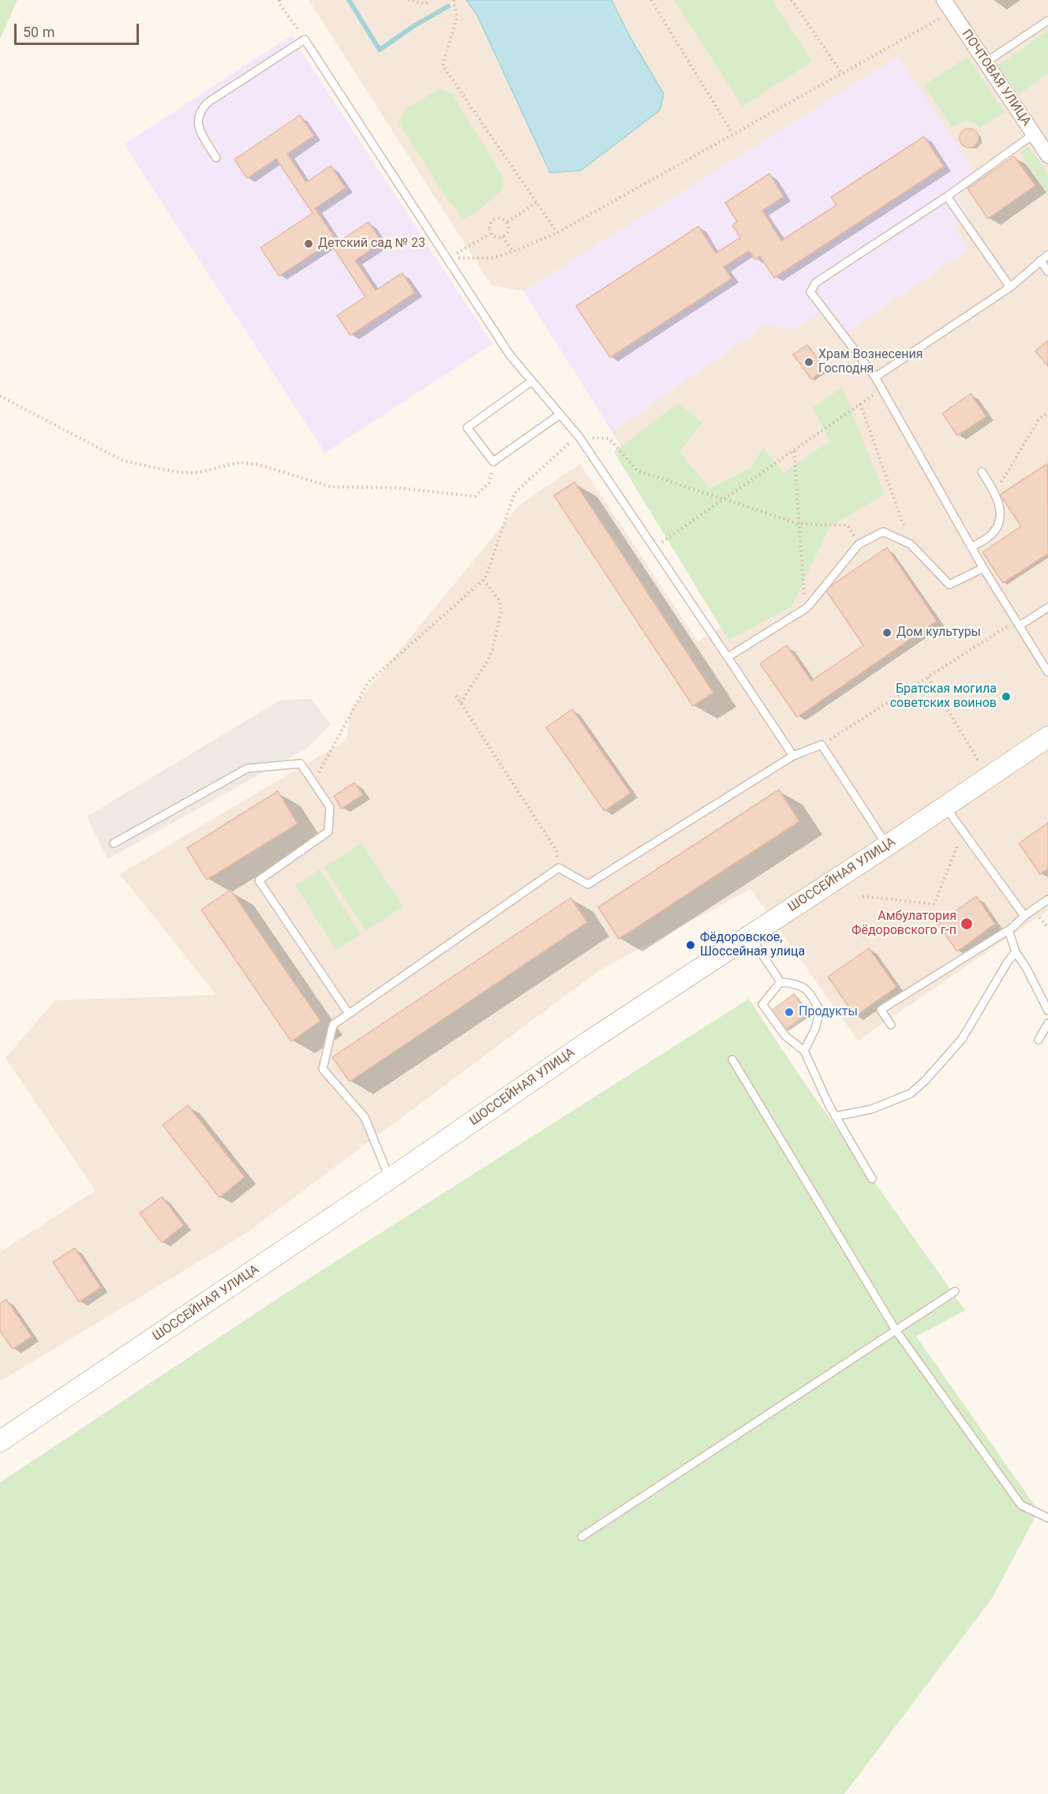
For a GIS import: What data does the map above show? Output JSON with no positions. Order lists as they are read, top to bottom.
{
  "streets": {
    "main road": ["ШОССЕЙНАЯ УЛИЦА"],
    "street": ["ПОЧТОВАЯ УЛИЦА"]
  },
  "places": [
    "Детский сад № 23",
    "Храм Вознесения Господня",
    "Дом культуры",
    "Братская могила советских воинов",
    "Амбулатория Фёдоровского г-п",
    "Фёдоровское, Шоссейная улица",
    "Продукты"
  ],
  "scale_bar": "50 m"
}
